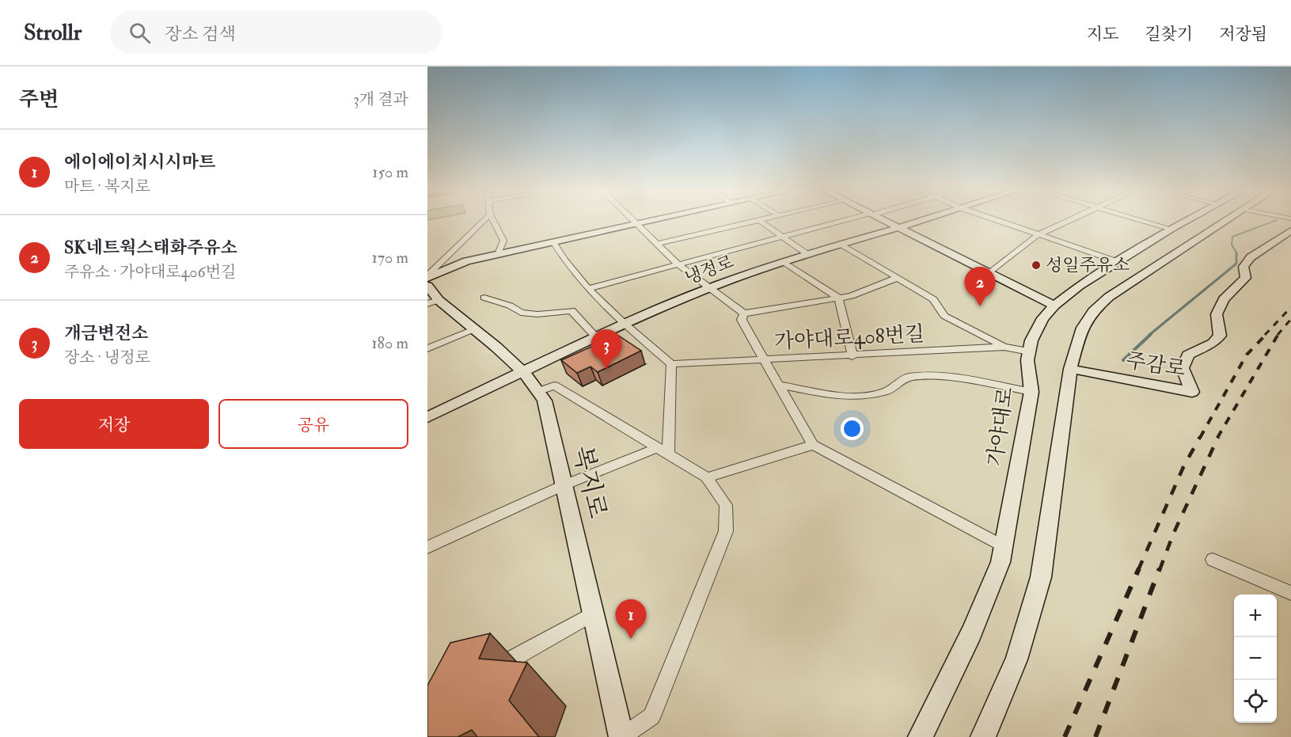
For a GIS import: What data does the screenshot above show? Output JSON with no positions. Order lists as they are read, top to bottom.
{
  "streets": {
    "main road": [
      "냉정로",
      "주감로",
      "가야대로",
      "복지로"
    ],
    "street": ["가야대로408번길"]
  },
  "crossings": [
    ["냉정로", "복지로"],
    ["가야대로408번길", "가야대로"]
  ],
  "places": ["성일주유소"],
  "page": {
    "header": "Strollr",
    "search": "장소 검색",
    "nav": ["지도", "길찾기", "저장됨"],
    "heading": ["주변", "3개 결과"],
    "list": [
      {
        "mark": "1",
        "name": "에이에이치시시마트",
        "note": "마트 · 복지로",
        "value": "150 m"
      },
      {
        "mark": "2",
        "name": "SK네트웍스태화주유소",
        "note": "주유소 · 가야대로406번길",
        "value": "170 m"
      },
      {
        "mark": "3",
        "name": "개금변전소",
        "note": "장소 · 냉정로",
        "value": "180 m"
      }
    ],
    "pins": ["2", "3", "1"],
    "buttons": ["저장", "공유"],
    "map_buttons": ["+", "−"]
  }
}
